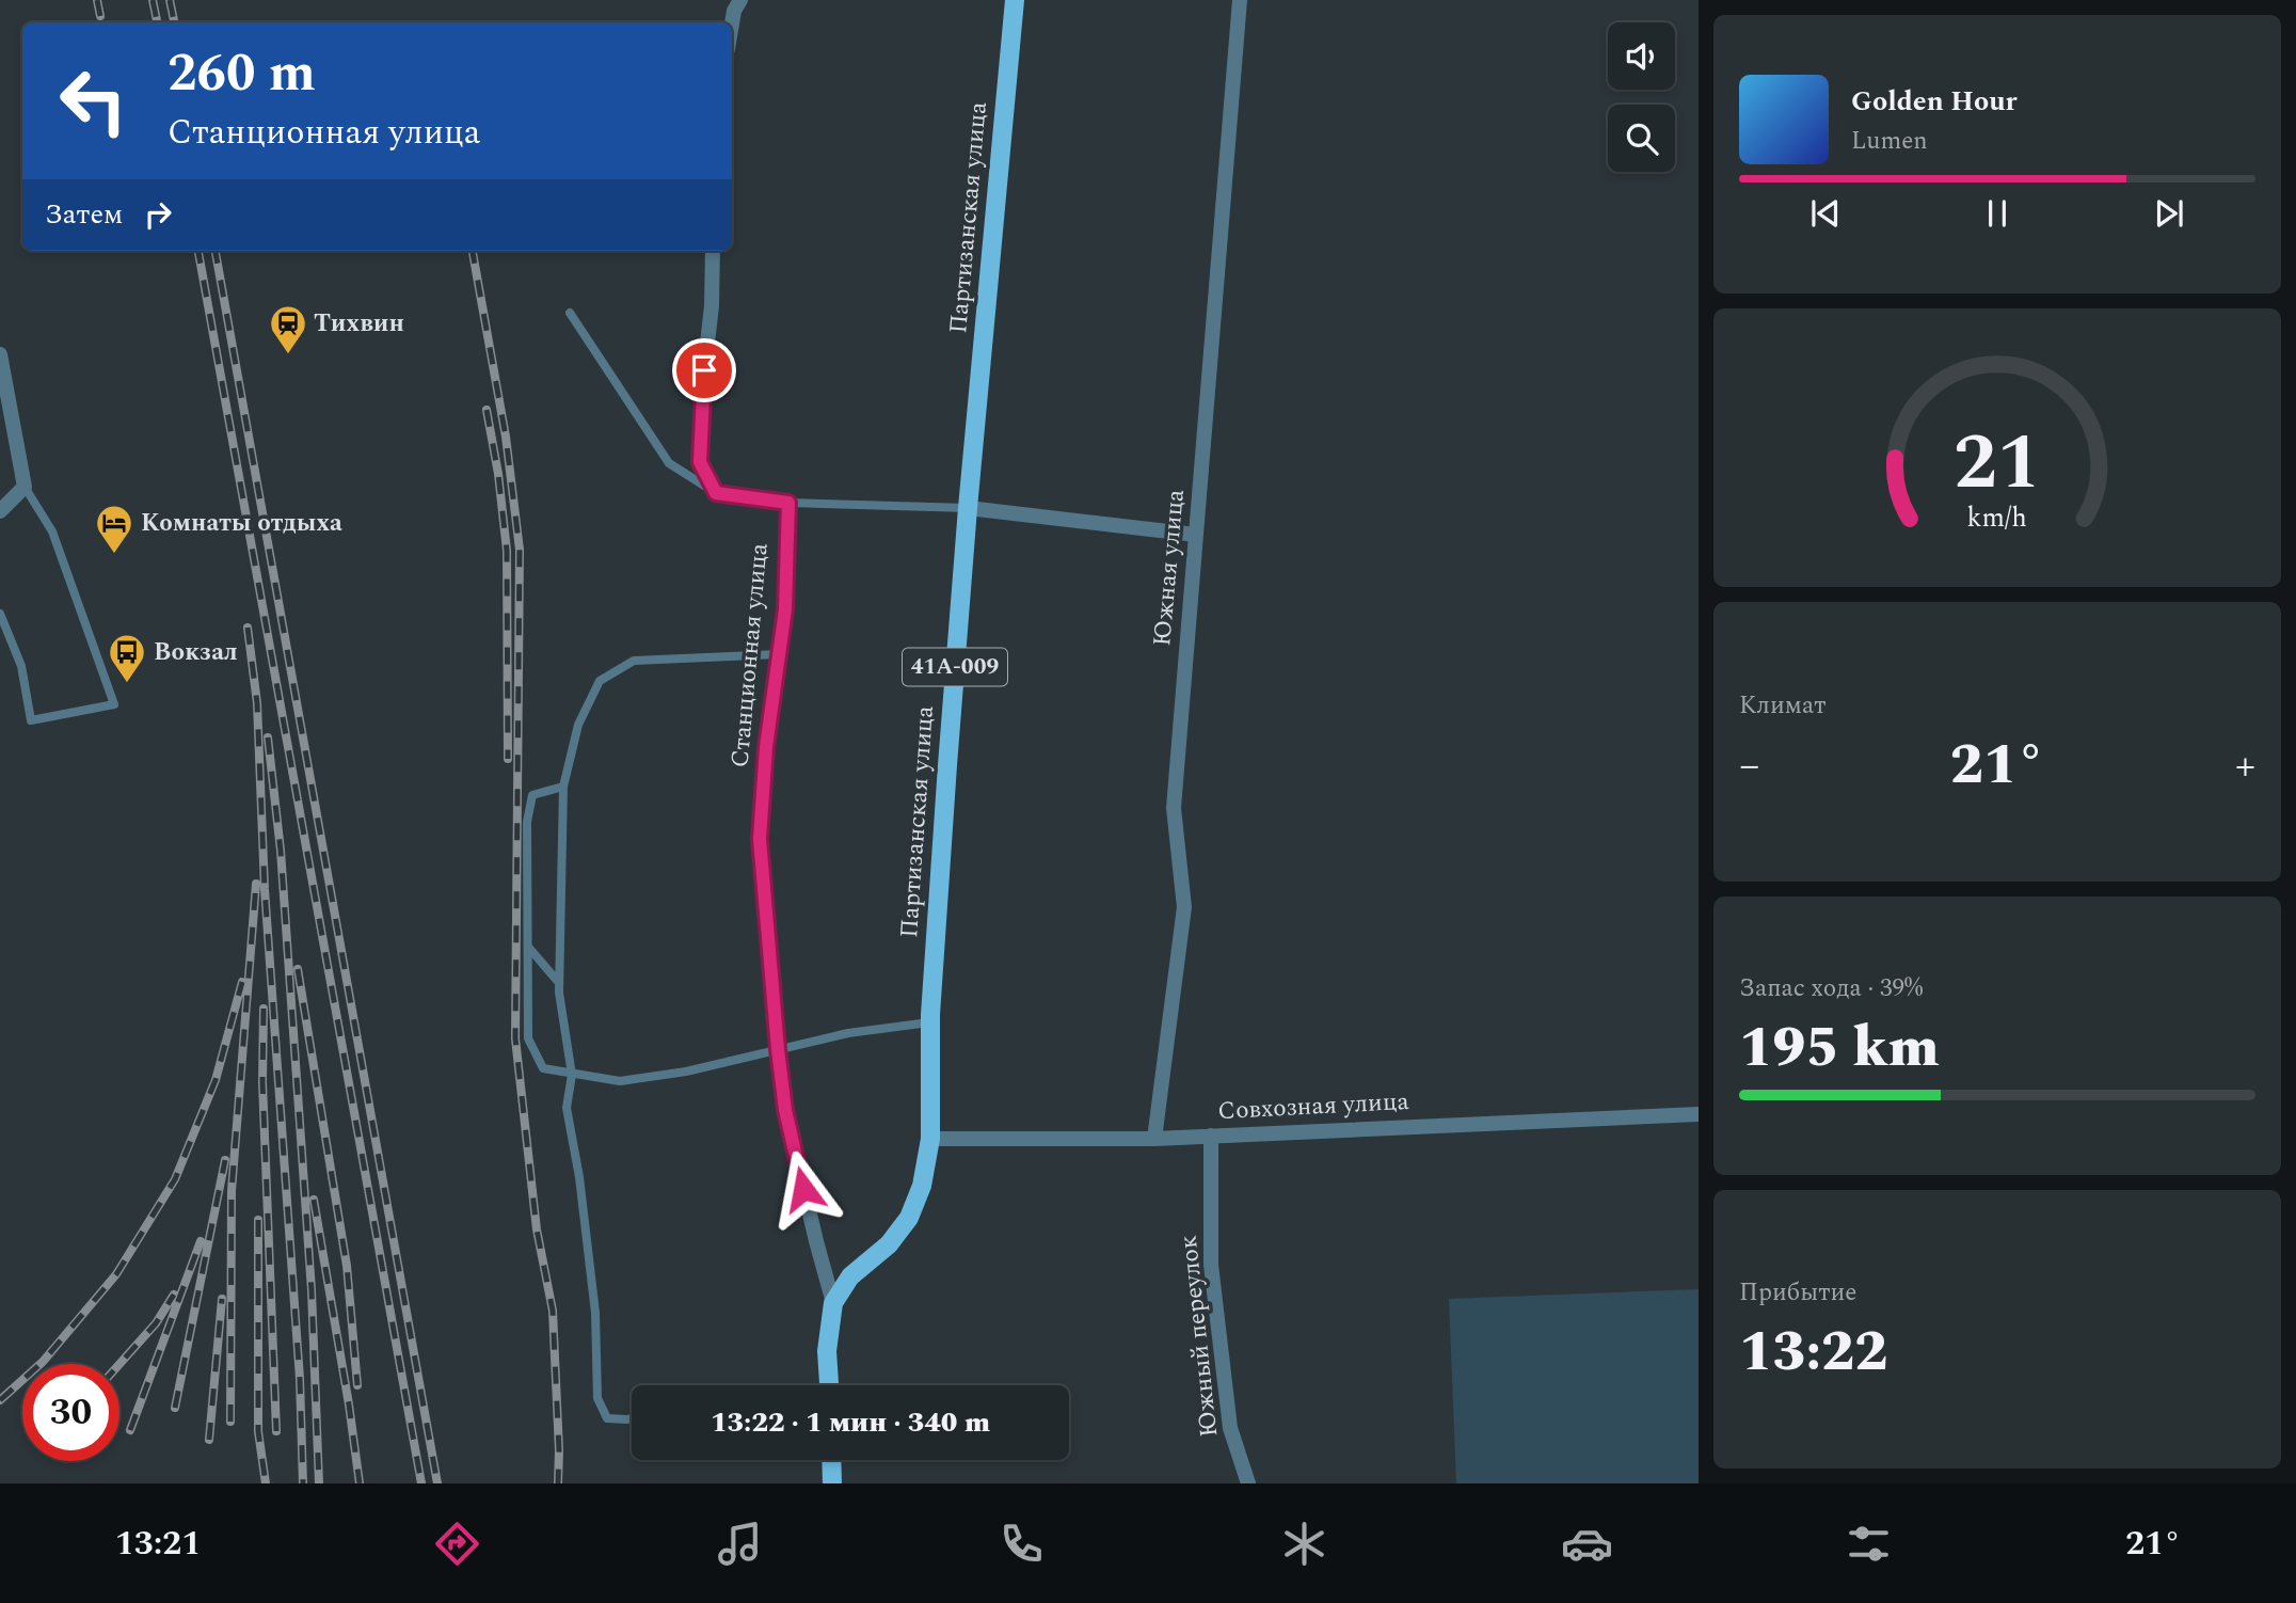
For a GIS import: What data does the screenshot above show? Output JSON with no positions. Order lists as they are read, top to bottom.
{
  "streets": {
    "main road": ["Партизанская улица", "Станционная улица", "41А-009"],
    "street": ["Южная улица", "Совхозная улица", "Южный переулок"]
  },
  "crossings": [
    ["Партизанская улица", "Станционная улица"],
    ["Партизанская улица", "Совхозная улица"],
    ["Южная улица", "Совхозная улица"],
    ["Совхозная улица", "Южный переулок"]
  ],
  "places": {
    "station": ["Тихвин"],
    "hotel": ["Комнаты отдыха"],
    "bus stop": ["Вокзал"]
  },
  "page": {
    "turn": ["260 m", "Станционная улица"],
    "song": ["Golden Hour", "Lumen"],
    "then": "Затем",
    "tile": [
      "Климат",
      ["Запас хода · 39%", "195 km"],
      ["Прибытие", "13:22"]
    ],
    "heat": ["−", "21°", "+"],
    "limit": "30",
    "trip": "13:22 · 1 мин · 340 m",
    "tabs": ["13:21", "21°"],
    "gauge": ["21", "km/h"]
  }
}
